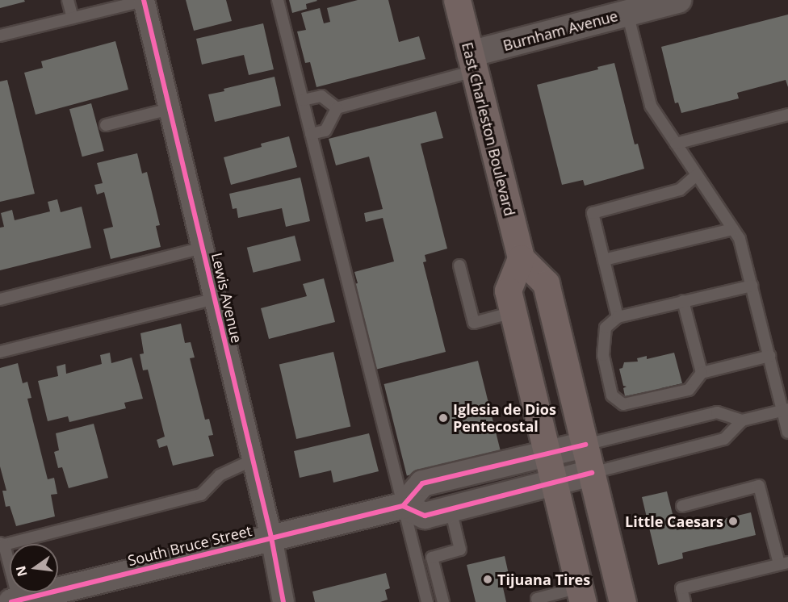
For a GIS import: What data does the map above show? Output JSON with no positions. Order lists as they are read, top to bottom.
{
  "streets": {
    "main road": ["East Charleston Boulevard"],
    "street": ["Burnham Avenue", "Lewis Avenue", "South Bruce Street"]
  },
  "crossings": [
    ["Burnham Avenue", "East Charleston Boulevard"],
    ["Lewis Avenue", "South Bruce Street"]
  ],
  "places": ["Iglesia de Dios Pentecostal", "Little Caesars", "Tijuana Tires"],
  "north": "left"
}
